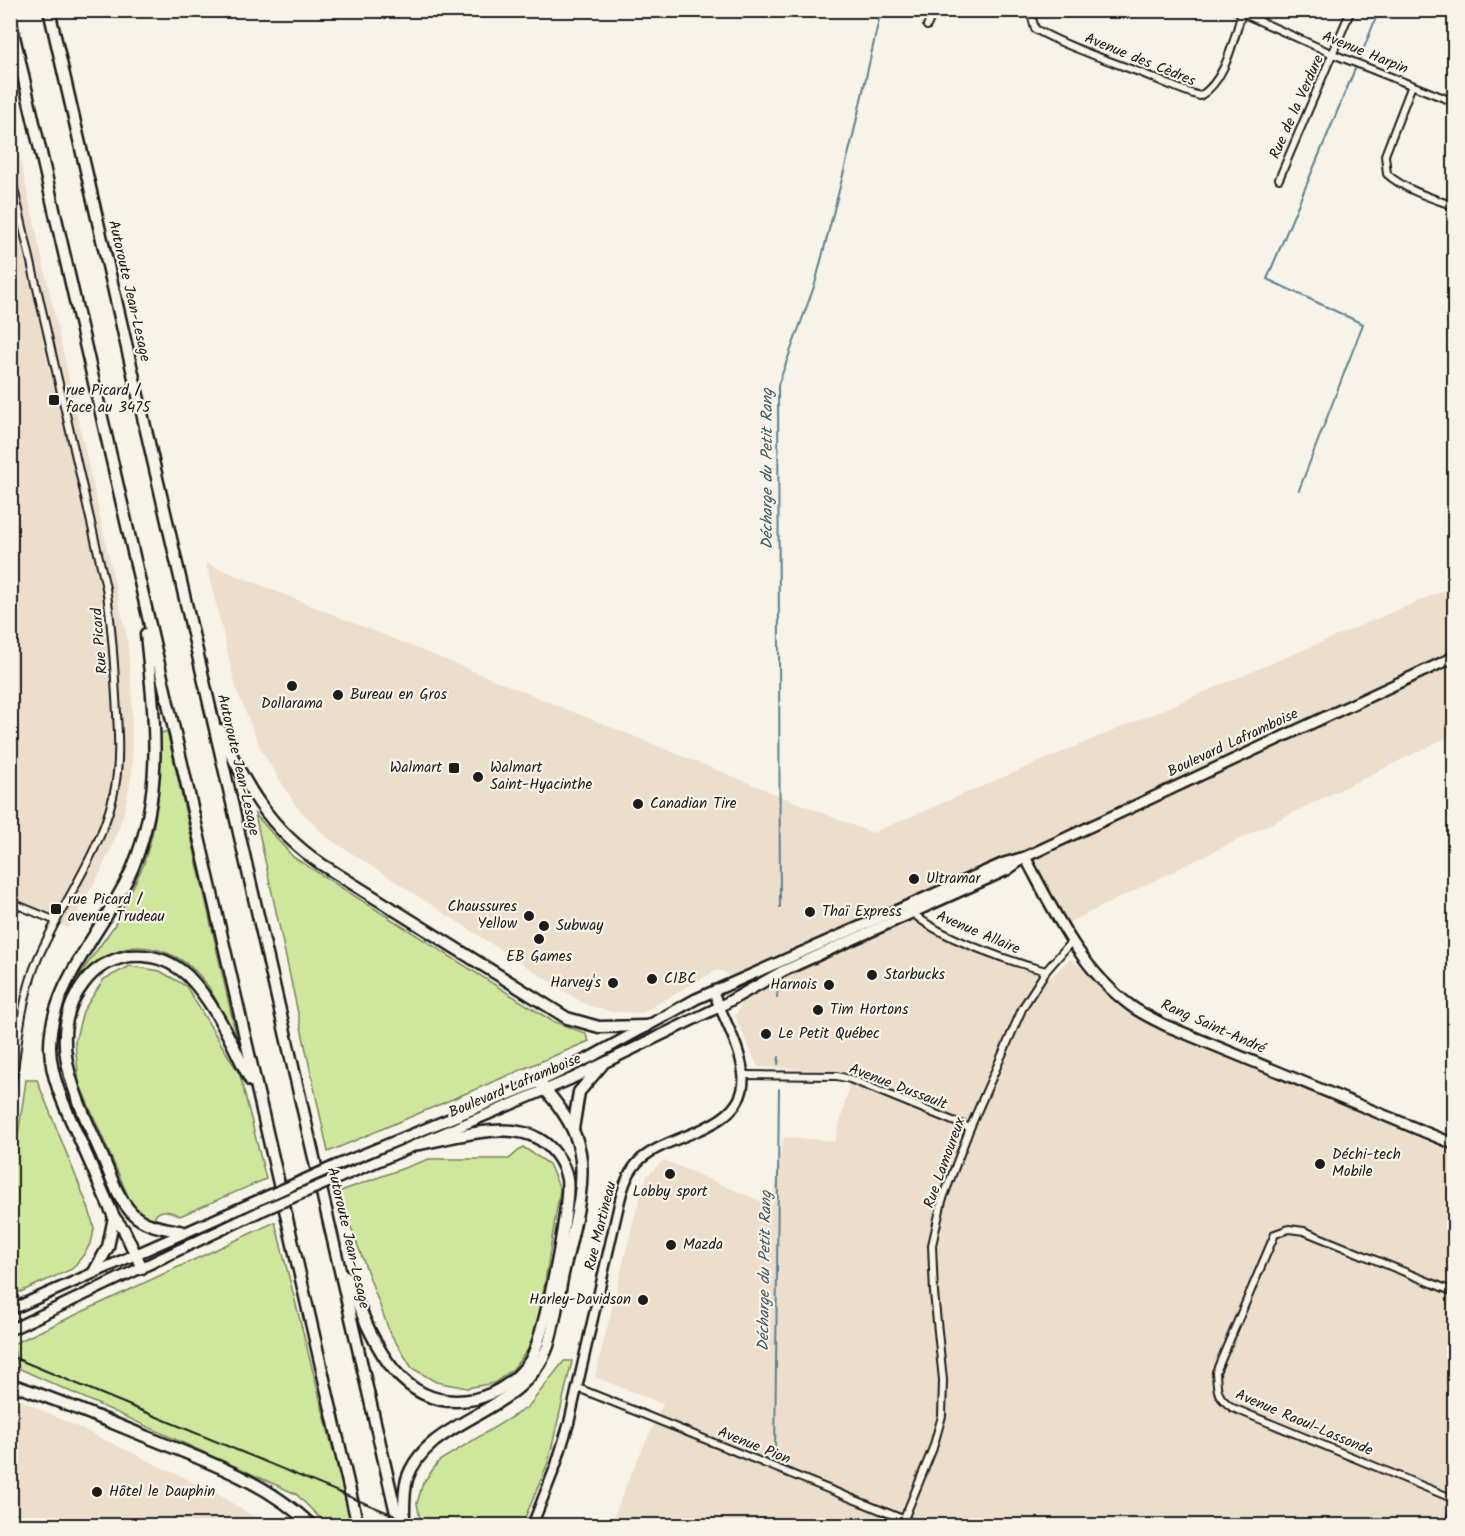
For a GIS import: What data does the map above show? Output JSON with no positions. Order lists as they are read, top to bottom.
{
  "streets": {
    "highway": ["Autoroute Jean-Lesage"],
    "main road": ["Boulevard Laframboise", "Rang Saint-André"],
    "street": [
      "Avenue Harpin",
      "Avenue des Cèdres",
      "Rue de la Verdure",
      "Rue Picard",
      "Avenue Allaire",
      "Avenue Dussault",
      "Rue Lamoureux",
      "Rue Martineau",
      "Avenue Raoul-Lassonde",
      "Avenue Pion"
    ]
  },
  "crossings": [
    ["Avenue Harpin", "Avenue des Cèdres"],
    ["Avenue Harpin", "Rue de la Verdure"],
    ["Boulevard Laframboise", "Avenue Allaire"],
    ["Boulevard Laframboise", "Rang Saint-André"],
    ["Boulevard Laframboise", "Rue Martineau"],
    ["Avenue Allaire", "Rue Lamoureux"],
    ["Rang Saint-André", "Rue Lamoureux"],
    ["Avenue Dussault", "Rue Lamoureux"],
    ["Avenue Dussault", "Rue Martineau"],
    ["Rue Lamoureux", "Avenue Pion"],
    ["Rue Martineau", "Avenue Pion"]
  ],
  "water": ["Décharge du Petit Rang"],
  "places": {
    "transit": ["rue Picard / face au 3475", "Walmart", "rue Picard / avenue Trudeau"],
    "other": [
      "Dollarama",
      "Bureau en Gros",
      "Walmart Saint-Hyacinthe",
      "Canadian Tire",
      "Ultramar",
      "Thaï Express",
      "Chaussures Yellow",
      "Subway",
      "EB Games",
      "Starbucks",
      "CIBC",
      "Harvey's",
      "Harnois",
      "Tim Hortons",
      "Le Petit Québec",
      "Déchi-tech Mobile",
      "Lobby sport",
      "Mazda",
      "Harley-Davidson",
      "Hôtel le Dauphin"
    ]
  }
}
